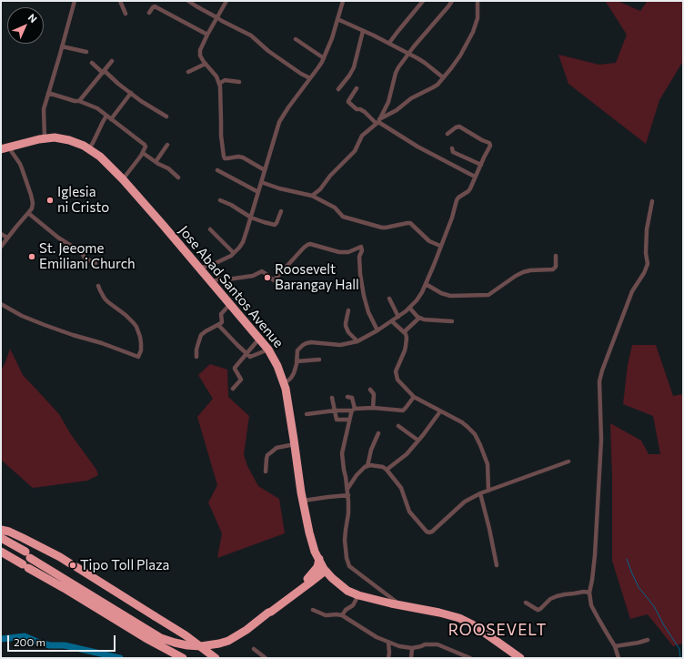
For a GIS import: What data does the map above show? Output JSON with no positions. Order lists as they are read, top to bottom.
{
  "streets": {
    "highway": ["Jose Abad Santos Avenue"]
  },
  "districts": ["ROOSEVELT"],
  "places": [
    "Iglesia ni Cristo",
    "St. Jeeome Emiliani Church",
    "Roosevelt Barangay Hall",
    "Tipo Toll Plaza"
  ],
  "scale_bar": "200 m",
  "north": "top right"
}
